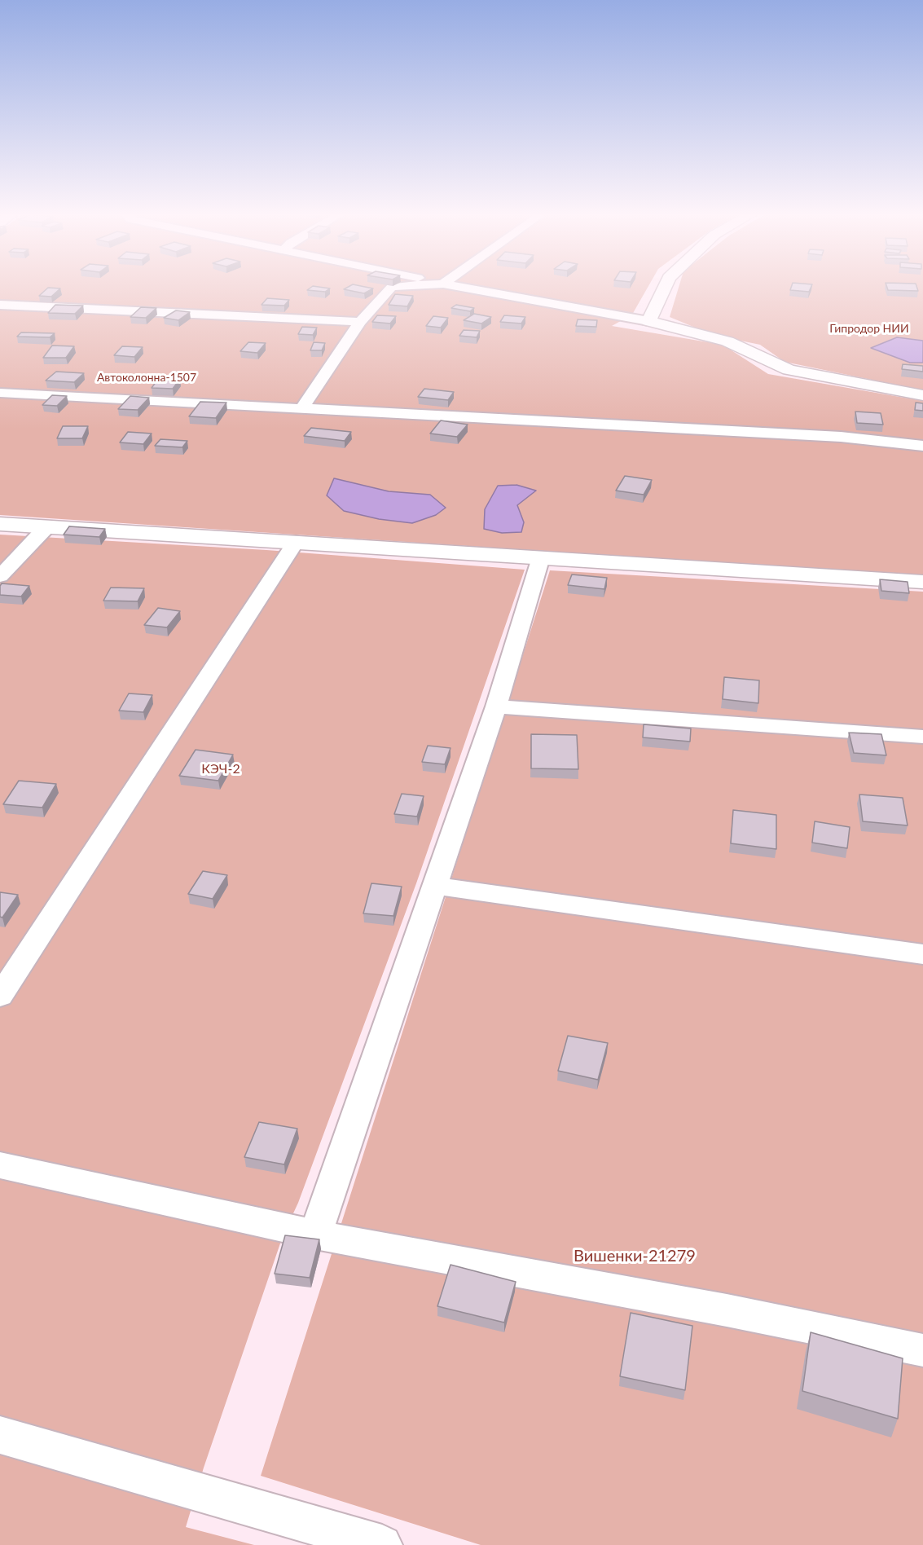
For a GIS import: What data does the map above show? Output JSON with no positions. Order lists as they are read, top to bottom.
{
  "parks": [
    "Гипродор НИИ",
    "Автоколонна-1507",
    "КЭЧ-2",
    "Вишенки-21279"
  ]
}
